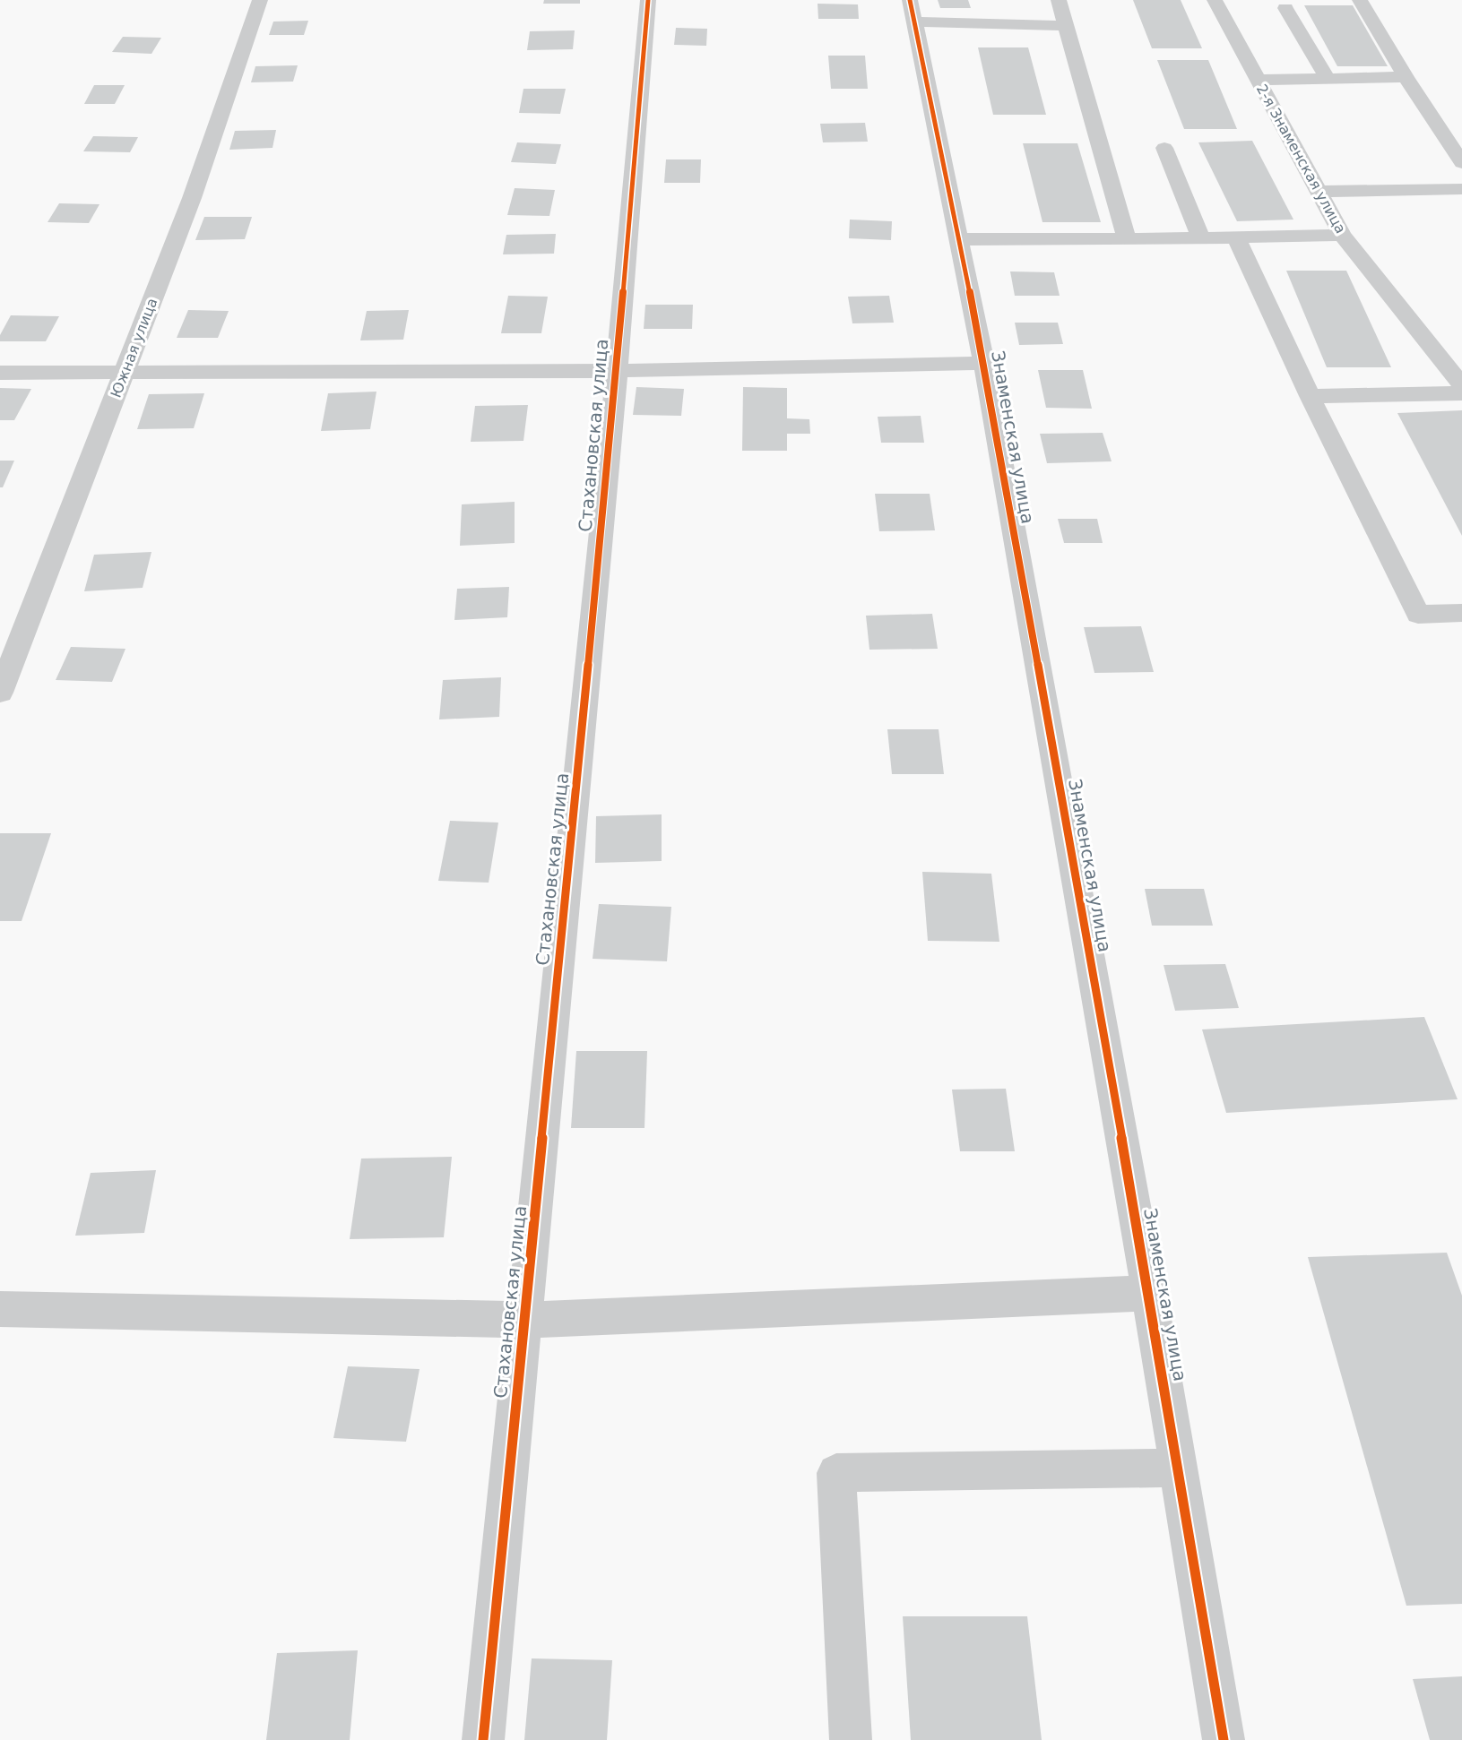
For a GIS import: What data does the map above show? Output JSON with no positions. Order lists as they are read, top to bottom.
{
  "streets": {
    "street": [
      "2-я Знаменская улица",
      "Южная улица",
      "Стахановская улица",
      "Знаменская улица"
    ]
  }
}
